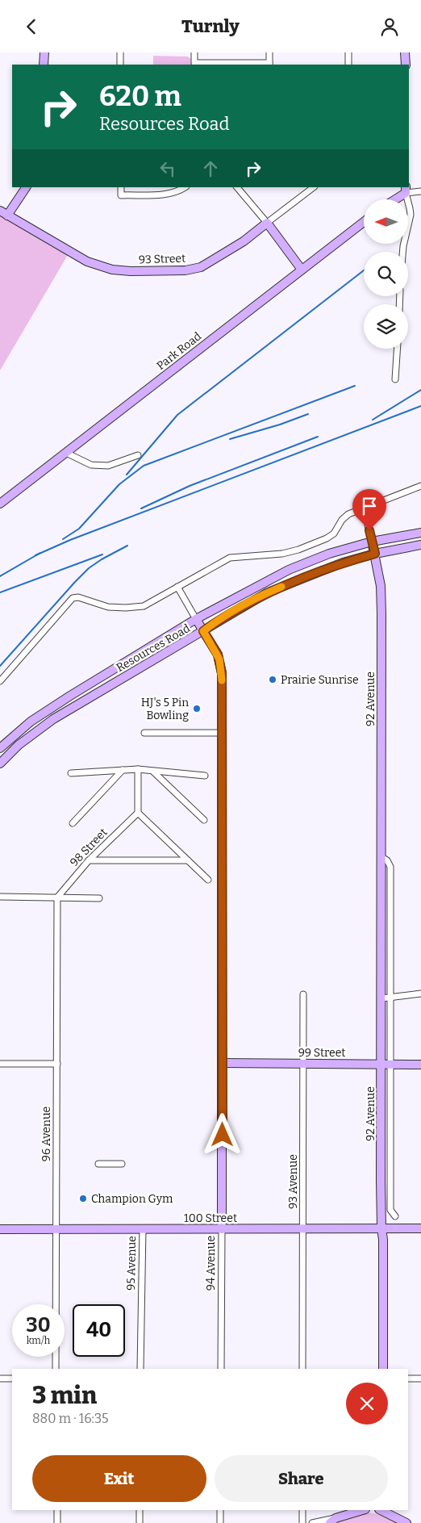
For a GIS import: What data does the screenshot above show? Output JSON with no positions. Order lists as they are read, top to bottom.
{
  "streets": {
    "street": [
      "93 Street",
      "Park Road",
      "Resources Road",
      "92 Avenue",
      "98 Street",
      "99 Street",
      "96 Avenue",
      "93 Avenue",
      "100 Street",
      "95 Avenue",
      "94 Avenue"
    ]
  },
  "crossings": [
    ["Resources Road", "92 Avenue"],
    ["Resources Road", "94 Avenue"],
    ["92 Avenue", "99 Street"],
    ["92 Avenue", "100 Street"],
    ["98 Street", "96 Avenue"],
    ["99 Street", "93 Avenue"],
    ["99 Street", "94 Avenue"],
    ["96 Avenue", "100 Street"],
    ["93 Avenue", "100 Street"],
    ["100 Street", "95 Avenue"],
    ["100 Street", "94 Avenue"]
  ],
  "places": ["Prairie Sunrise", "HJ's 5 Pin Bowling", "Champion Gym"],
  "north": "left",
  "page": {
    "header": "Turnly",
    "turn": ["620 m", "Resources Road"],
    "speed": "30 km/h",
    "limit": "40",
    "heading": ["3 min", "880 m · 16:35"],
    "buttons": ["Exit", "Share"]
  }
}
